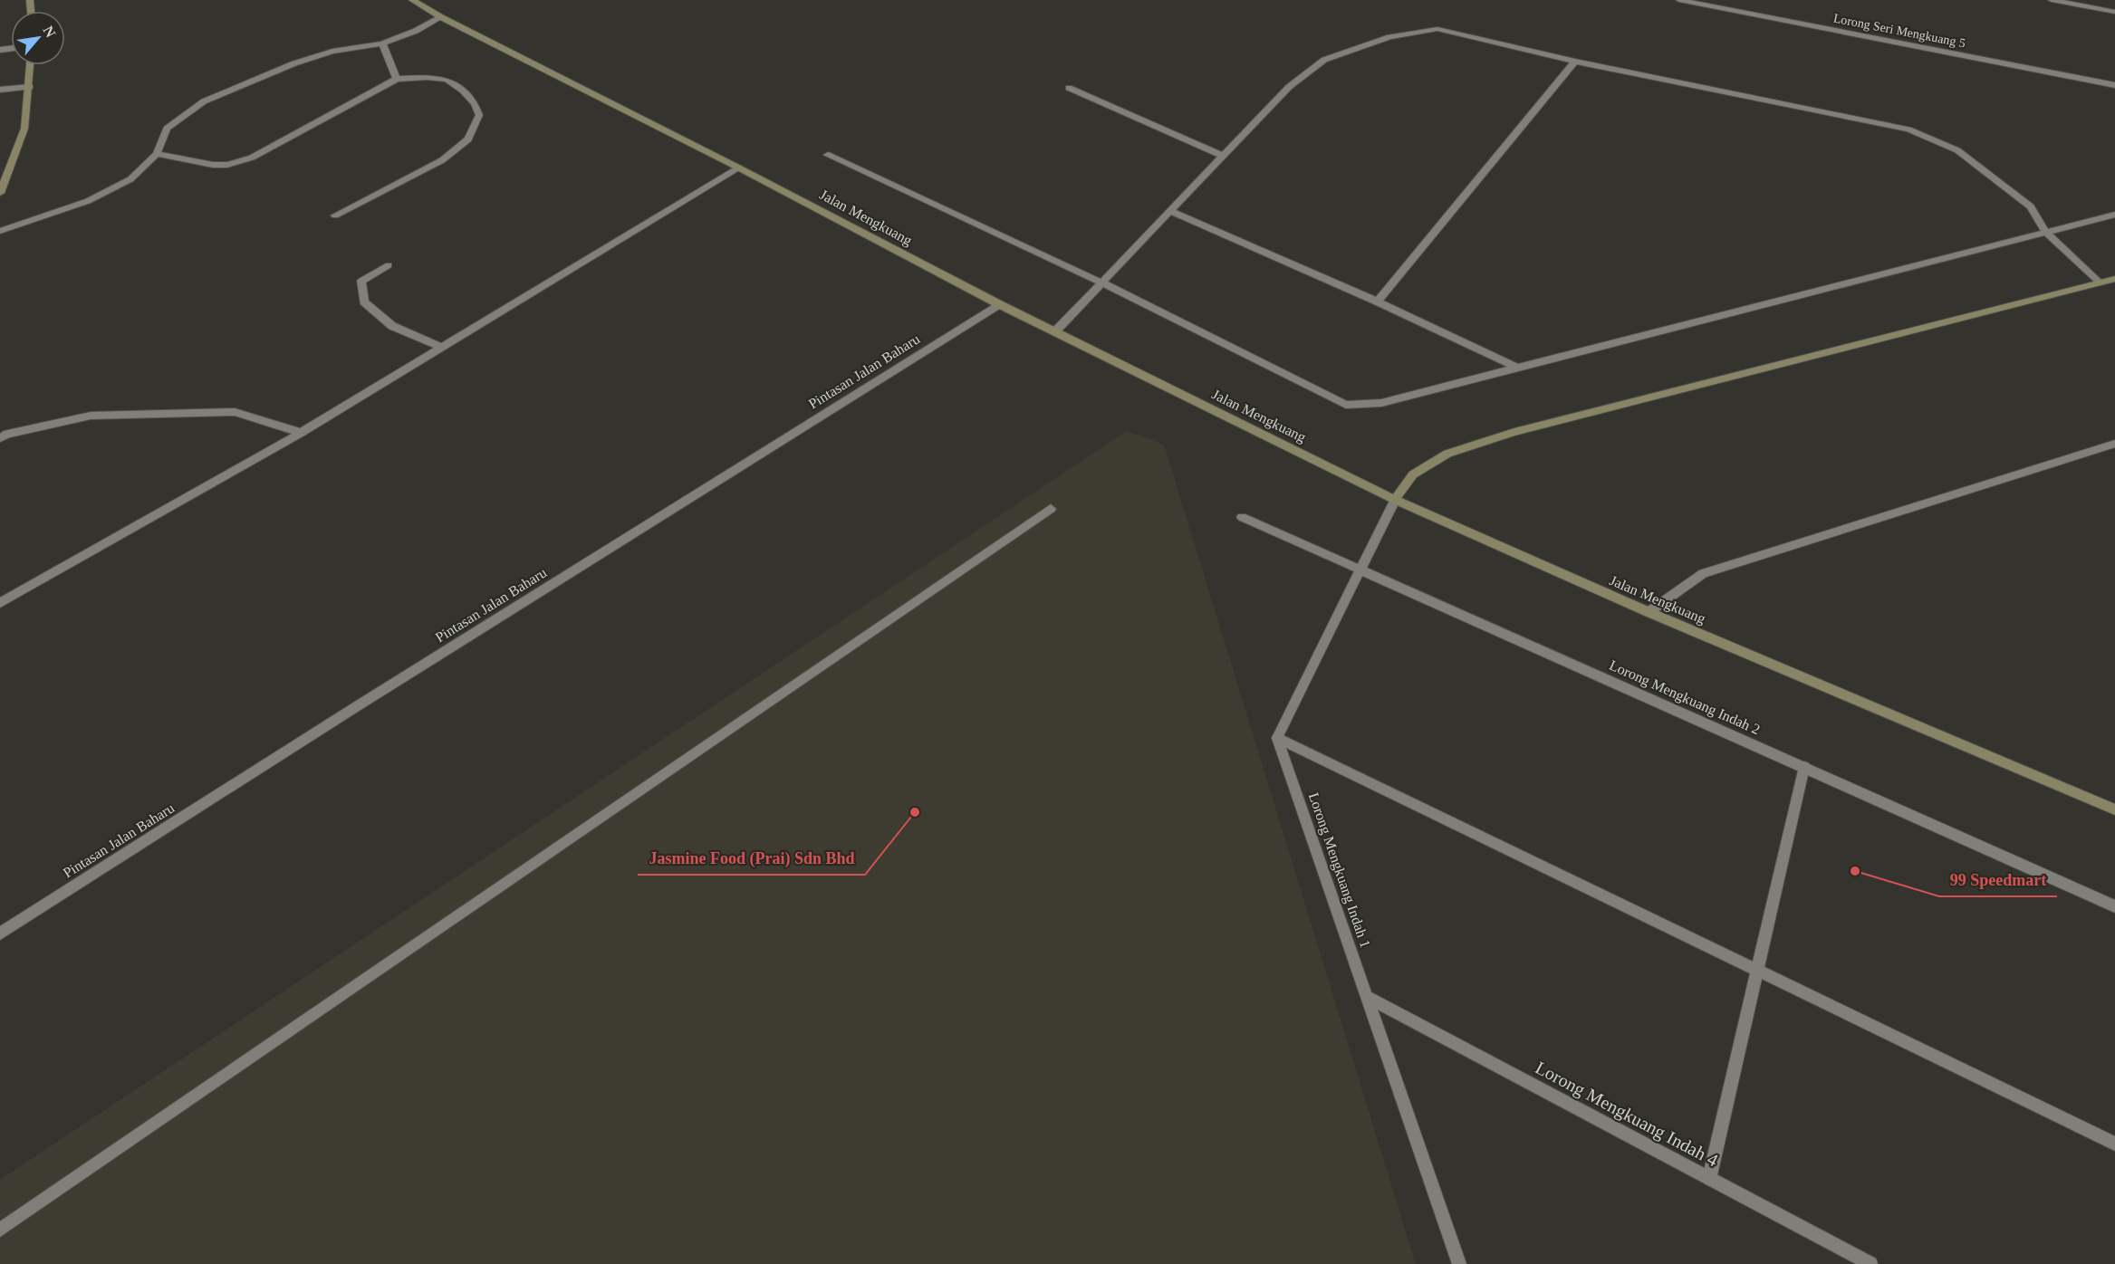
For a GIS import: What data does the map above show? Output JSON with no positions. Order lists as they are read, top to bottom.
{
  "streets": {
    "main road": ["Jalan Mengkuang"],
    "street": [
      "Lorong Seri Mengkuang 5",
      "Pintasan Jalan Baharu",
      "Lorong Mengkuang Indah 2",
      "Lorong Mengkuang Indah 1",
      "Lorong Mengkuang Indah 4"
    ]
  },
  "crossings": [
    ["Jalan Mengkuang", "Pintasan Jalan Baharu"],
    ["Lorong Mengkuang Indah 1", "Lorong Mengkuang Indah 4"]
  ],
  "places": ["Jasmine Food (Prai) Sdn Bhd", "99 Speedmart"],
  "north": "top right"
}
